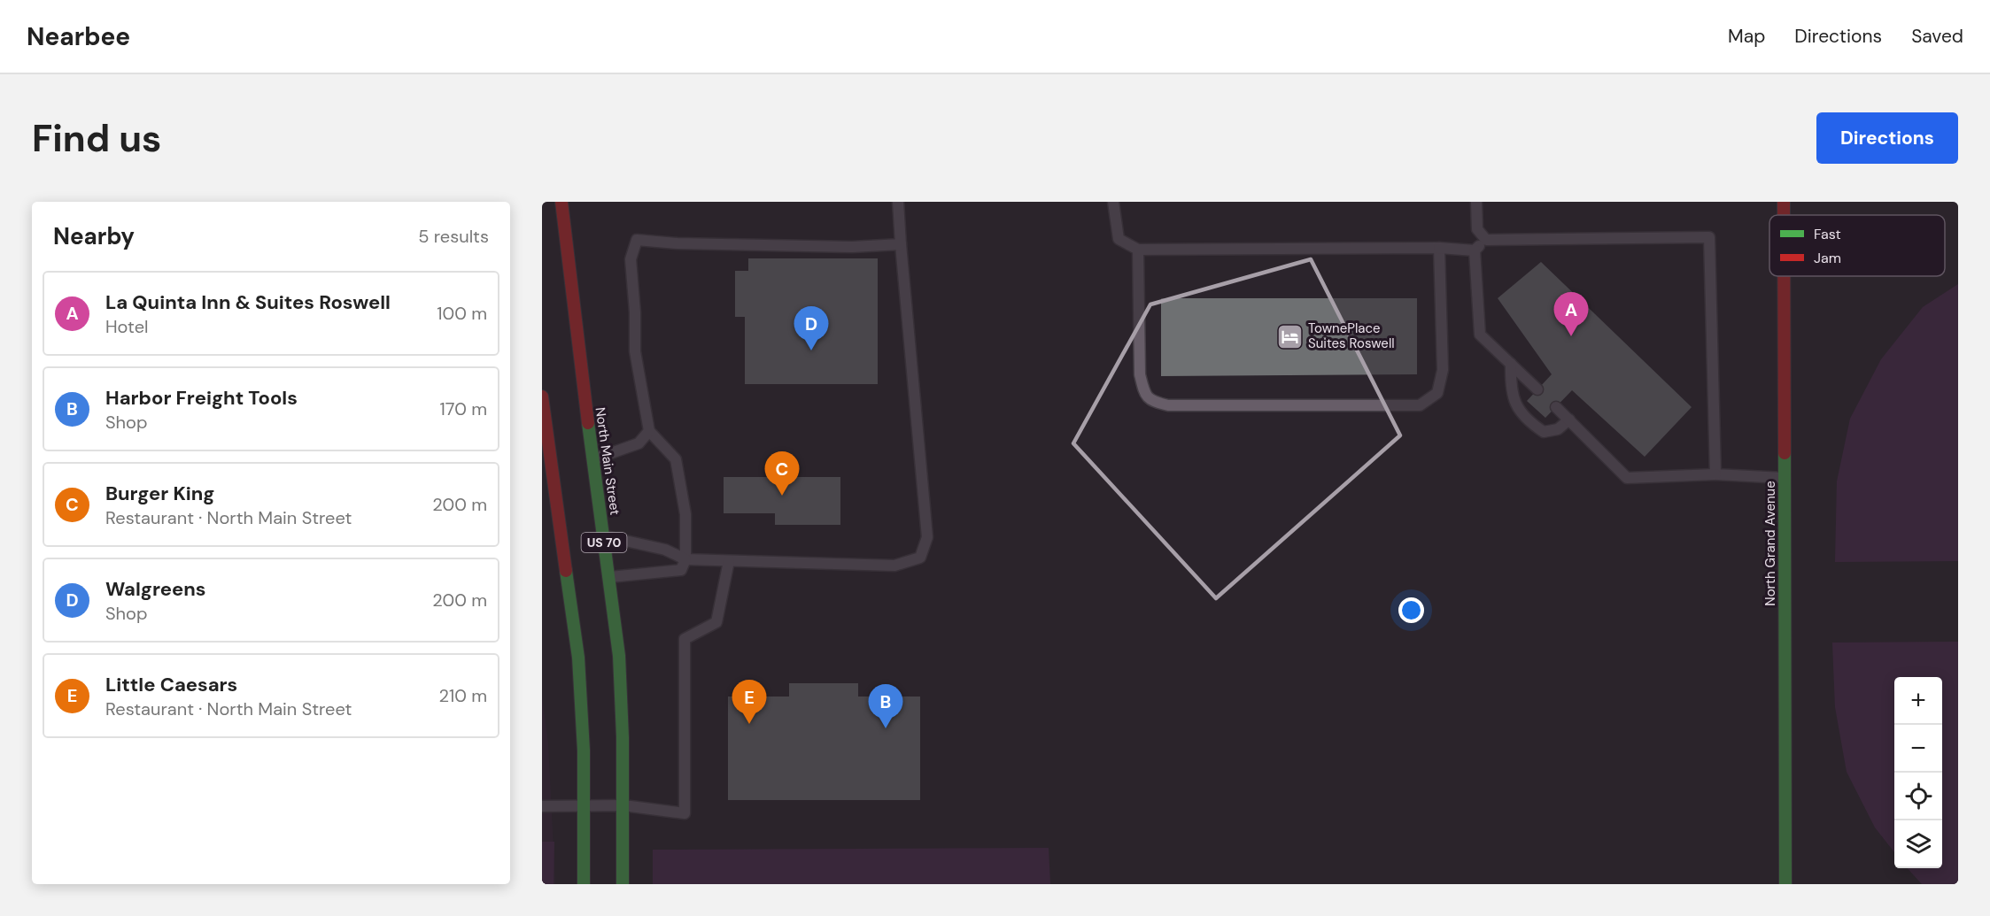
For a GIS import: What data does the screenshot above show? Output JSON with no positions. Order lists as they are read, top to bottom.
{
  "streets": {
    "main road": ["North Main Street", "US 70", "North Grand Avenue"]
  },
  "places": {
    "hotel": ["TownePlace Suites Roswell"]
  },
  "legend": ["Fast", "Jam"],
  "page": {
    "header": "Nearbee",
    "nav": ["Map", "Directions", "Saved"],
    "buttons": "Directions",
    "title": "Find us",
    "heading": ["Nearby", "5 results"],
    "list": [
      {
        "mark": "A",
        "name": "La Quinta Inn & Suites Roswell",
        "note": "Hotel",
        "value": "100 m"
      },
      {
        "mark": "B",
        "name": "Harbor Freight Tools",
        "note": "Shop",
        "value": "170 m"
      },
      {
        "mark": "C",
        "name": "Burger King",
        "note": "Restaurant · North Main Street",
        "value": "200 m"
      },
      {
        "mark": "D",
        "name": "Walgreens",
        "note": "Shop",
        "value": "200 m"
      },
      {
        "mark": "E",
        "name": "Little Caesars",
        "note": "Restaurant · North Main Street",
        "value": "210 m"
      }
    ],
    "pins": [
      "A",
      "D",
      "C",
      "E",
      "B"
    ],
    "map_buttons": ["+", "−"]
  }
}
